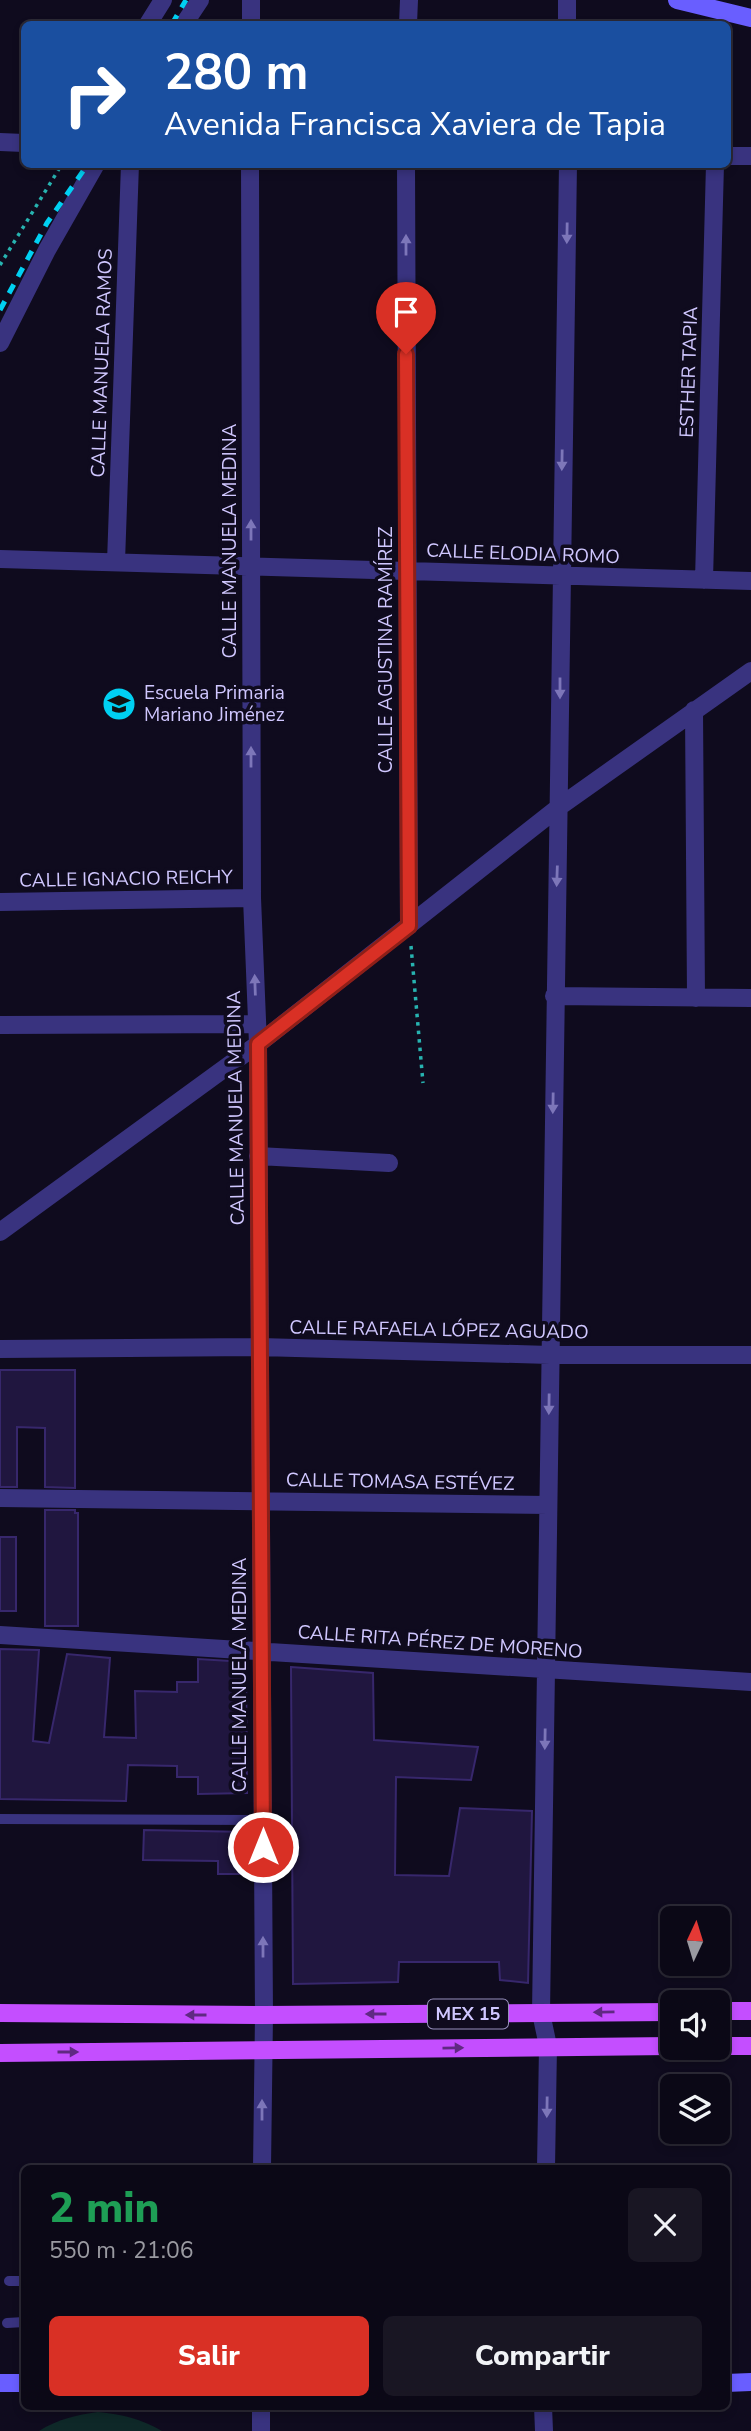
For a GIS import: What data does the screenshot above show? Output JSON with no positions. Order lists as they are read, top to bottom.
{
  "streets": {
    "main road": ["MEX 15"],
    "street": [
      "CALLE MANUELA RAMOS",
      "ESTHER TAPIA",
      "CALLE MANUELA MEDINA",
      "CALLE ELODIA ROMO",
      "CALLE AGUSTINA RAMÍREZ",
      "CALLE IGNACIO REICHY",
      "CALLE RAFAELA LÓPEZ AGUADO",
      "CALLE TOMASA ESTÉVEZ",
      "CALLE RITA PÉREZ DE MORENO"
    ]
  },
  "crossings": [
    ["CALLE MANUELA RAMOS", "CALLE ELODIA ROMO"],
    ["ESTHER TAPIA", "CALLE ELODIA ROMO"],
    ["CALLE MANUELA MEDINA", "CALLE ELODIA ROMO"],
    ["CALLE MANUELA MEDINA", "CALLE IGNACIO REICHY"],
    ["CALLE MANUELA MEDINA", "CALLE RAFAELA LÓPEZ AGUADO"],
    ["CALLE MANUELA MEDINA", "CALLE TOMASA ESTÉVEZ"],
    ["CALLE MANUELA MEDINA", "CALLE RITA PÉREZ DE MORENO"],
    ["CALLE MANUELA MEDINA", "MEX 15"],
    ["CALLE ELODIA ROMO", "CALLE AGUSTINA RAMÍREZ"]
  ],
  "one_way": ["CALLE MANUELA MEDINA"],
  "places": {
    "school or university": ["Escuela Primaria Mariano Jiménez"]
  },
  "north": "top",
  "page": {
    "turn": ["280 m", "Avenida Francisca Xaviera de Tapia"],
    "heading": ["2 min", "550 m · 21:06"],
    "buttons": ["Salir", "Compartir"]
  }
}
